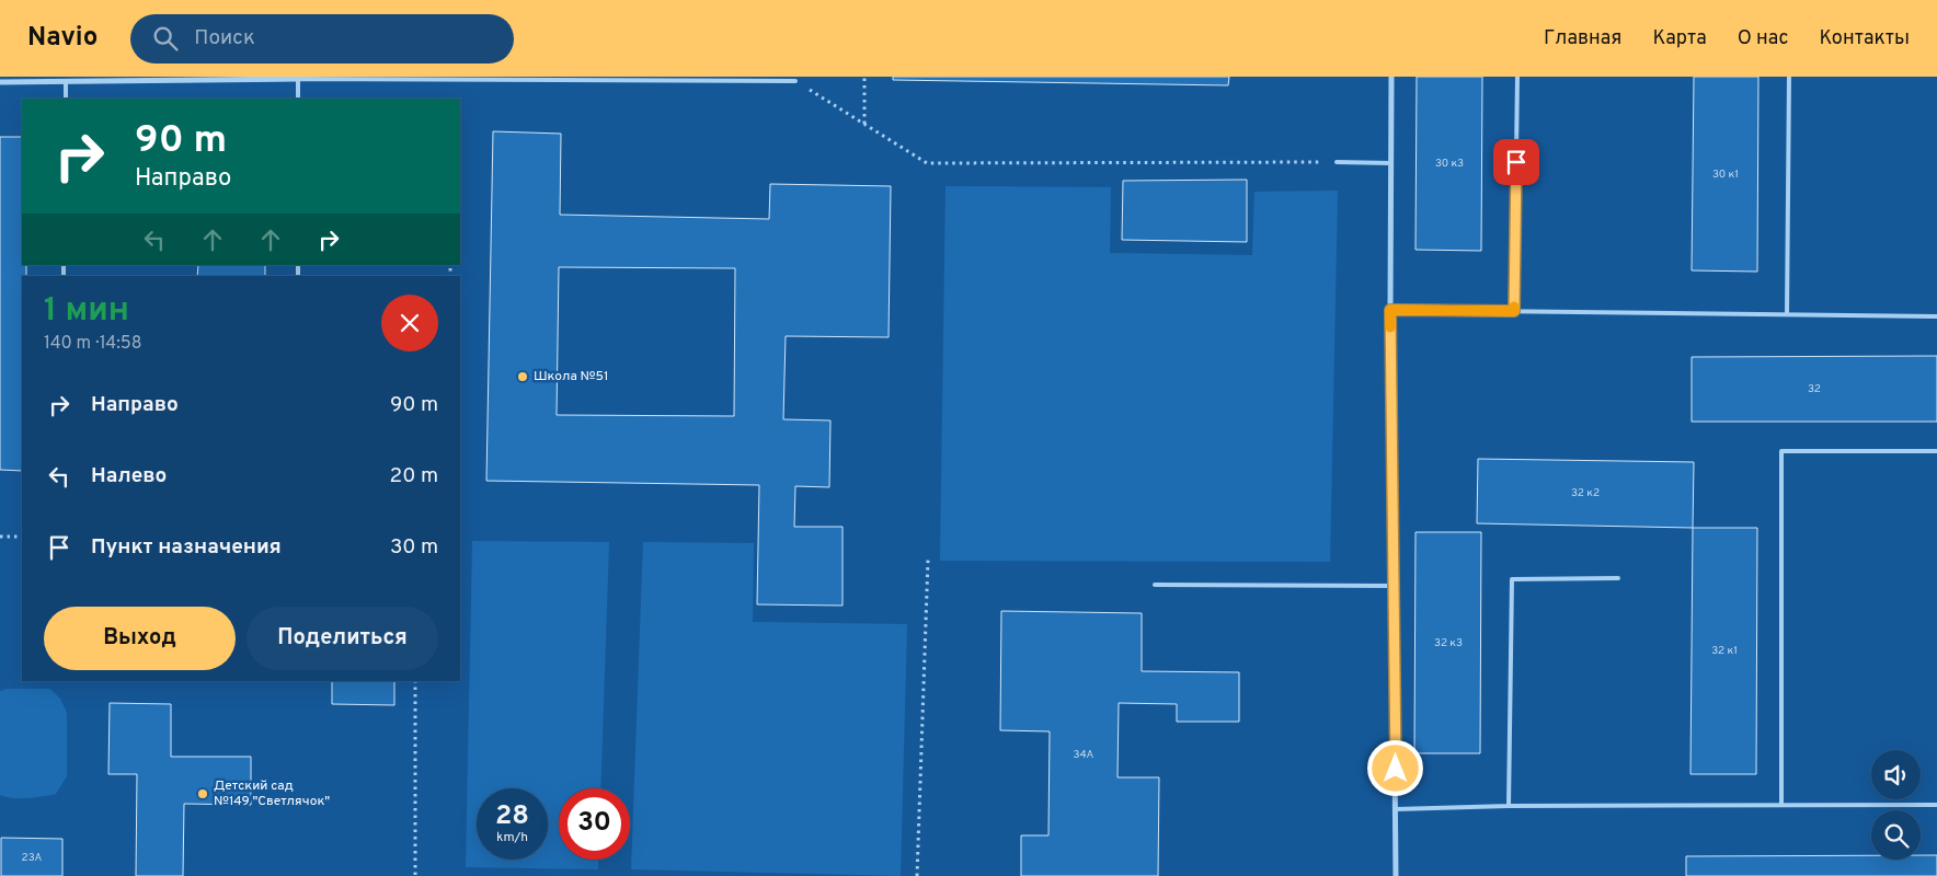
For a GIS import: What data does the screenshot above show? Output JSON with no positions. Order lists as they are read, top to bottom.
{
  "places": ["Школа №51", "Детский сад №149 \"Светлячок\""],
  "house_numbers": [
    "30 к3",
    "30 к1",
    "32",
    "32 к2",
    "32 к3",
    "32 к1",
    "34А",
    "23А"
  ],
  "page": {
    "header": "Navio",
    "search": "Поиск",
    "nav": [
      "Главная",
      "Карта",
      "О нас",
      "Контакты"
    ],
    "turn": ["90 m", "Направо"],
    "heading": ["1 мин", "140 m · 14:58"],
    "list": [
      {
        "name": "Направо",
        "value": "90 m"
      },
      {
        "name": "Налево",
        "value": "20 m"
      },
      {
        "name": "Пункт назначения",
        "value": "30 m"
      }
    ],
    "buttons": ["Выход", "Поделиться"],
    "speed": "28 km/h",
    "limit": "30"
  }
}
